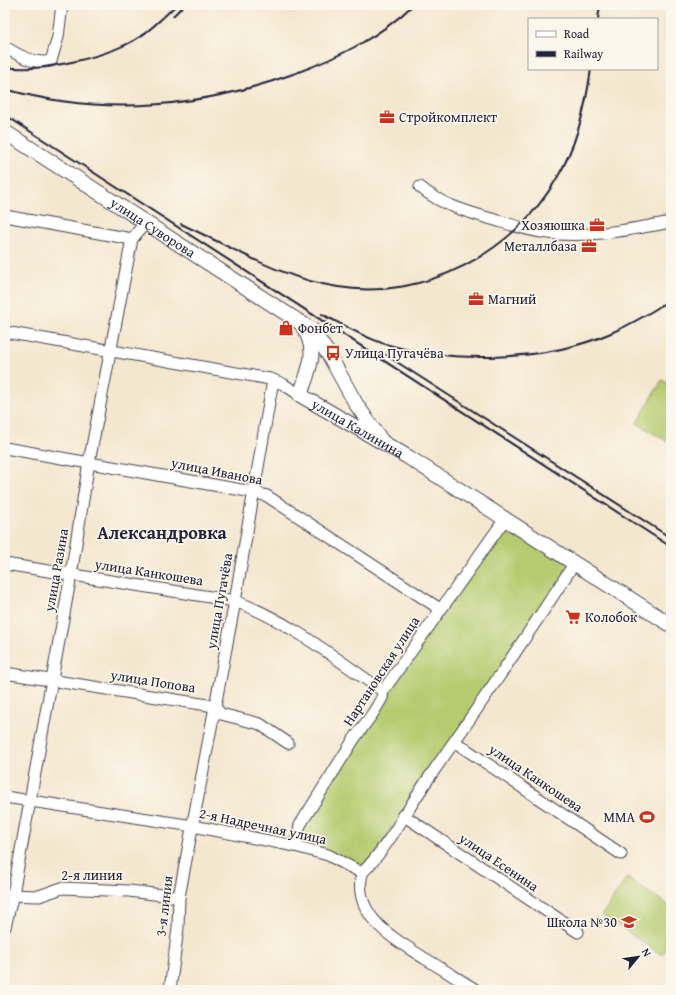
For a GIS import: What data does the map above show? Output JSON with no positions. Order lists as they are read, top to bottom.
{
  "streets": {
    "main road": ["улица Суворова", "улица Калинина"],
    "street": [
      "улица Иванова",
      "улица Разина",
      "улица Канкошева",
      "улица Пугачёва",
      "Нартановская улица",
      "улица Попова",
      "2-я Надречная улица",
      "улица Есенина",
      "2-я линия",
      "3-я линия"
    ]
  },
  "crossings": [
    ["улица Суворова", "улица Калинина"],
    ["улица Суворова", "улица Разина"],
    ["улица Калинина", "улица Разина"],
    ["улица Калинина", "улица Пугачёва"],
    ["улица Калинина", "Нартановская улица"],
    ["улица Иванова", "улица Разина"],
    ["улица Иванова", "улица Пугачёва"],
    ["улица Иванова", "Нартановская улица"],
    ["улица Разина", "улица Канкошева"],
    ["улица Разина", "улица Попова"],
    ["улица Разина", "2-я Надречная улица"],
    ["улица Разина", "2-я линия"],
    ["улица Канкошева", "улица Пугачёва"],
    ["улица Канкошева", "Нартановская улица"],
    ["улица Пугачёва", "улица Попова"],
    ["улица Пугачёва", "2-я Надречная улица"],
    ["улица Пугачёва", "3-я линия"],
    ["Нартановская улица", "2-я Надречная улица"],
    ["2-я Надречная улица", "3-я линия"],
    ["2-я линия", "3-я линия"]
  ],
  "districts": ["Александровка"],
  "places": {
    "office": [
      "Стройкомплект",
      "Хозяюшка",
      "Металлбаза",
      "Магний"
    ],
    "shop": ["Фонбет"],
    "bus stop": ["Улица Пугачёва"],
    "supermarket": ["Колобок"],
    "sports": ["MMA"],
    "school or university": ["Школа №30"]
  },
  "legend": ["Road", "Railway"],
  "north": "top right"
}
